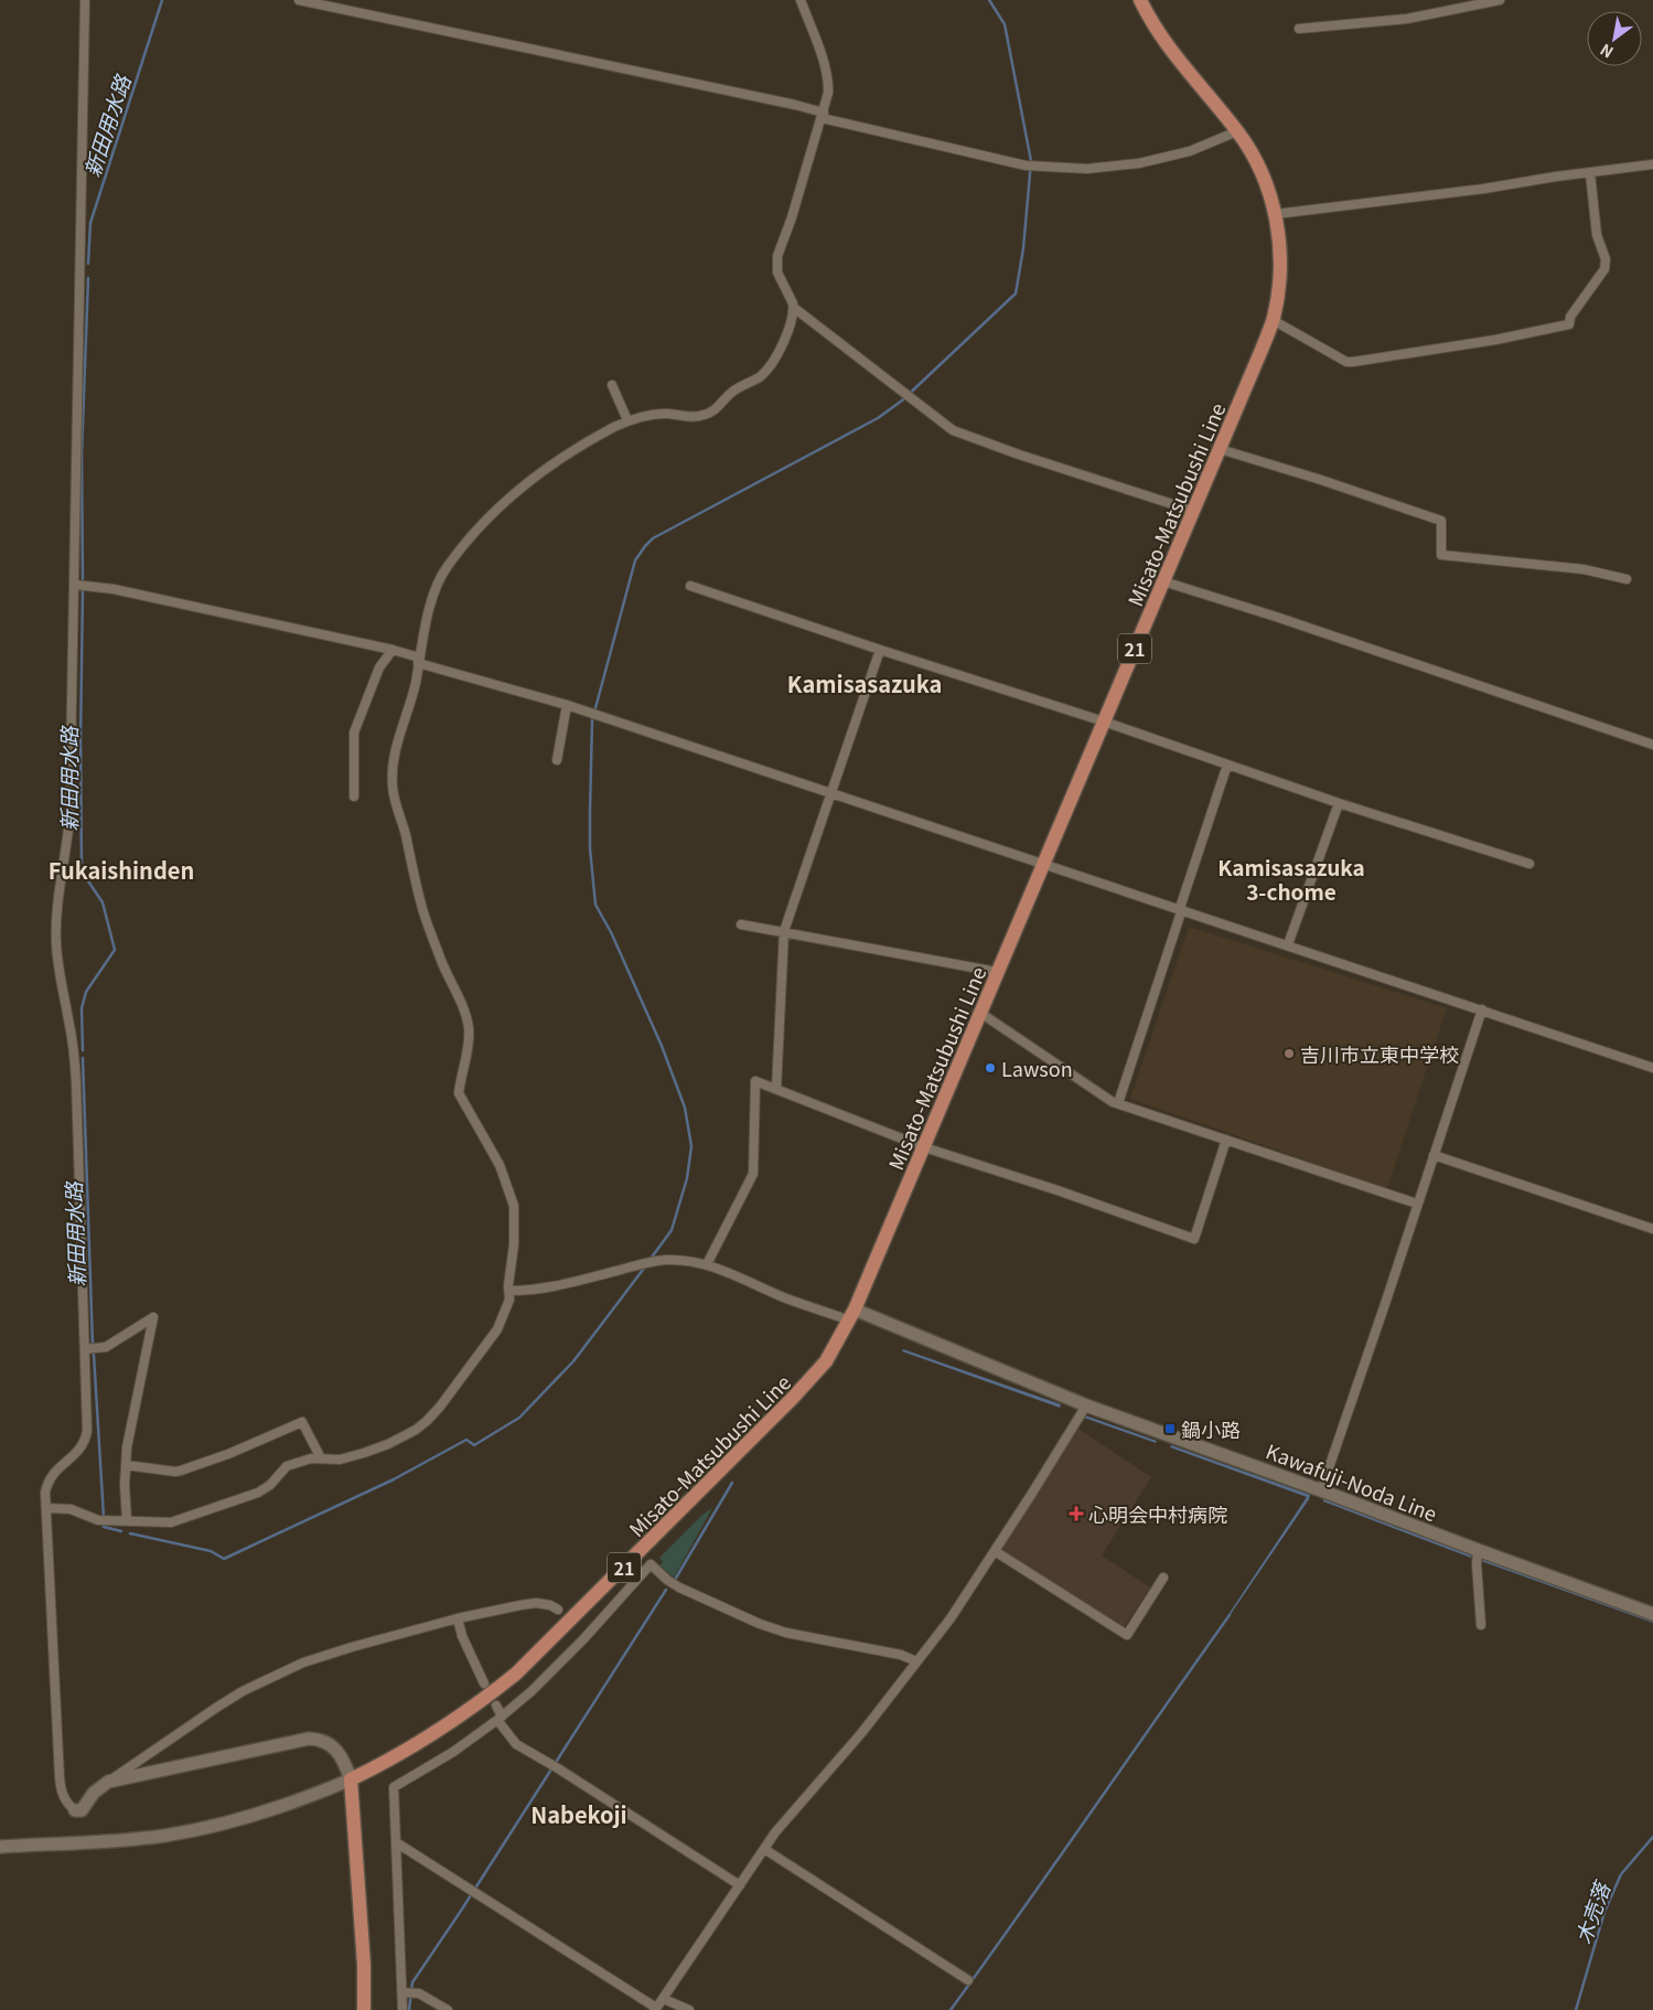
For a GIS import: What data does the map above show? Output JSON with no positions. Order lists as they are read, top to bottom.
{
  "streets": {
    "main road": ["Misato-Matsubushi Line", "21", "Kawafuji-Noda Line"]
  },
  "crossings": [
    ["Misato-Matsubushi Line", "Kawafuji-Noda Line"]
  ],
  "districts": [
    "Kamisasazuka",
    "Kamisasazuka 3-chome",
    "Fukaishinden",
    "Nabekoji"
  ],
  "water": ["新田用水路", "木売落"],
  "places": {
    "other": ["吉川市立東中学校", "Lawson"],
    "transit": ["鍋小路"],
    "health": ["心明会中村病院"]
  },
  "north": "bottom left"
}
